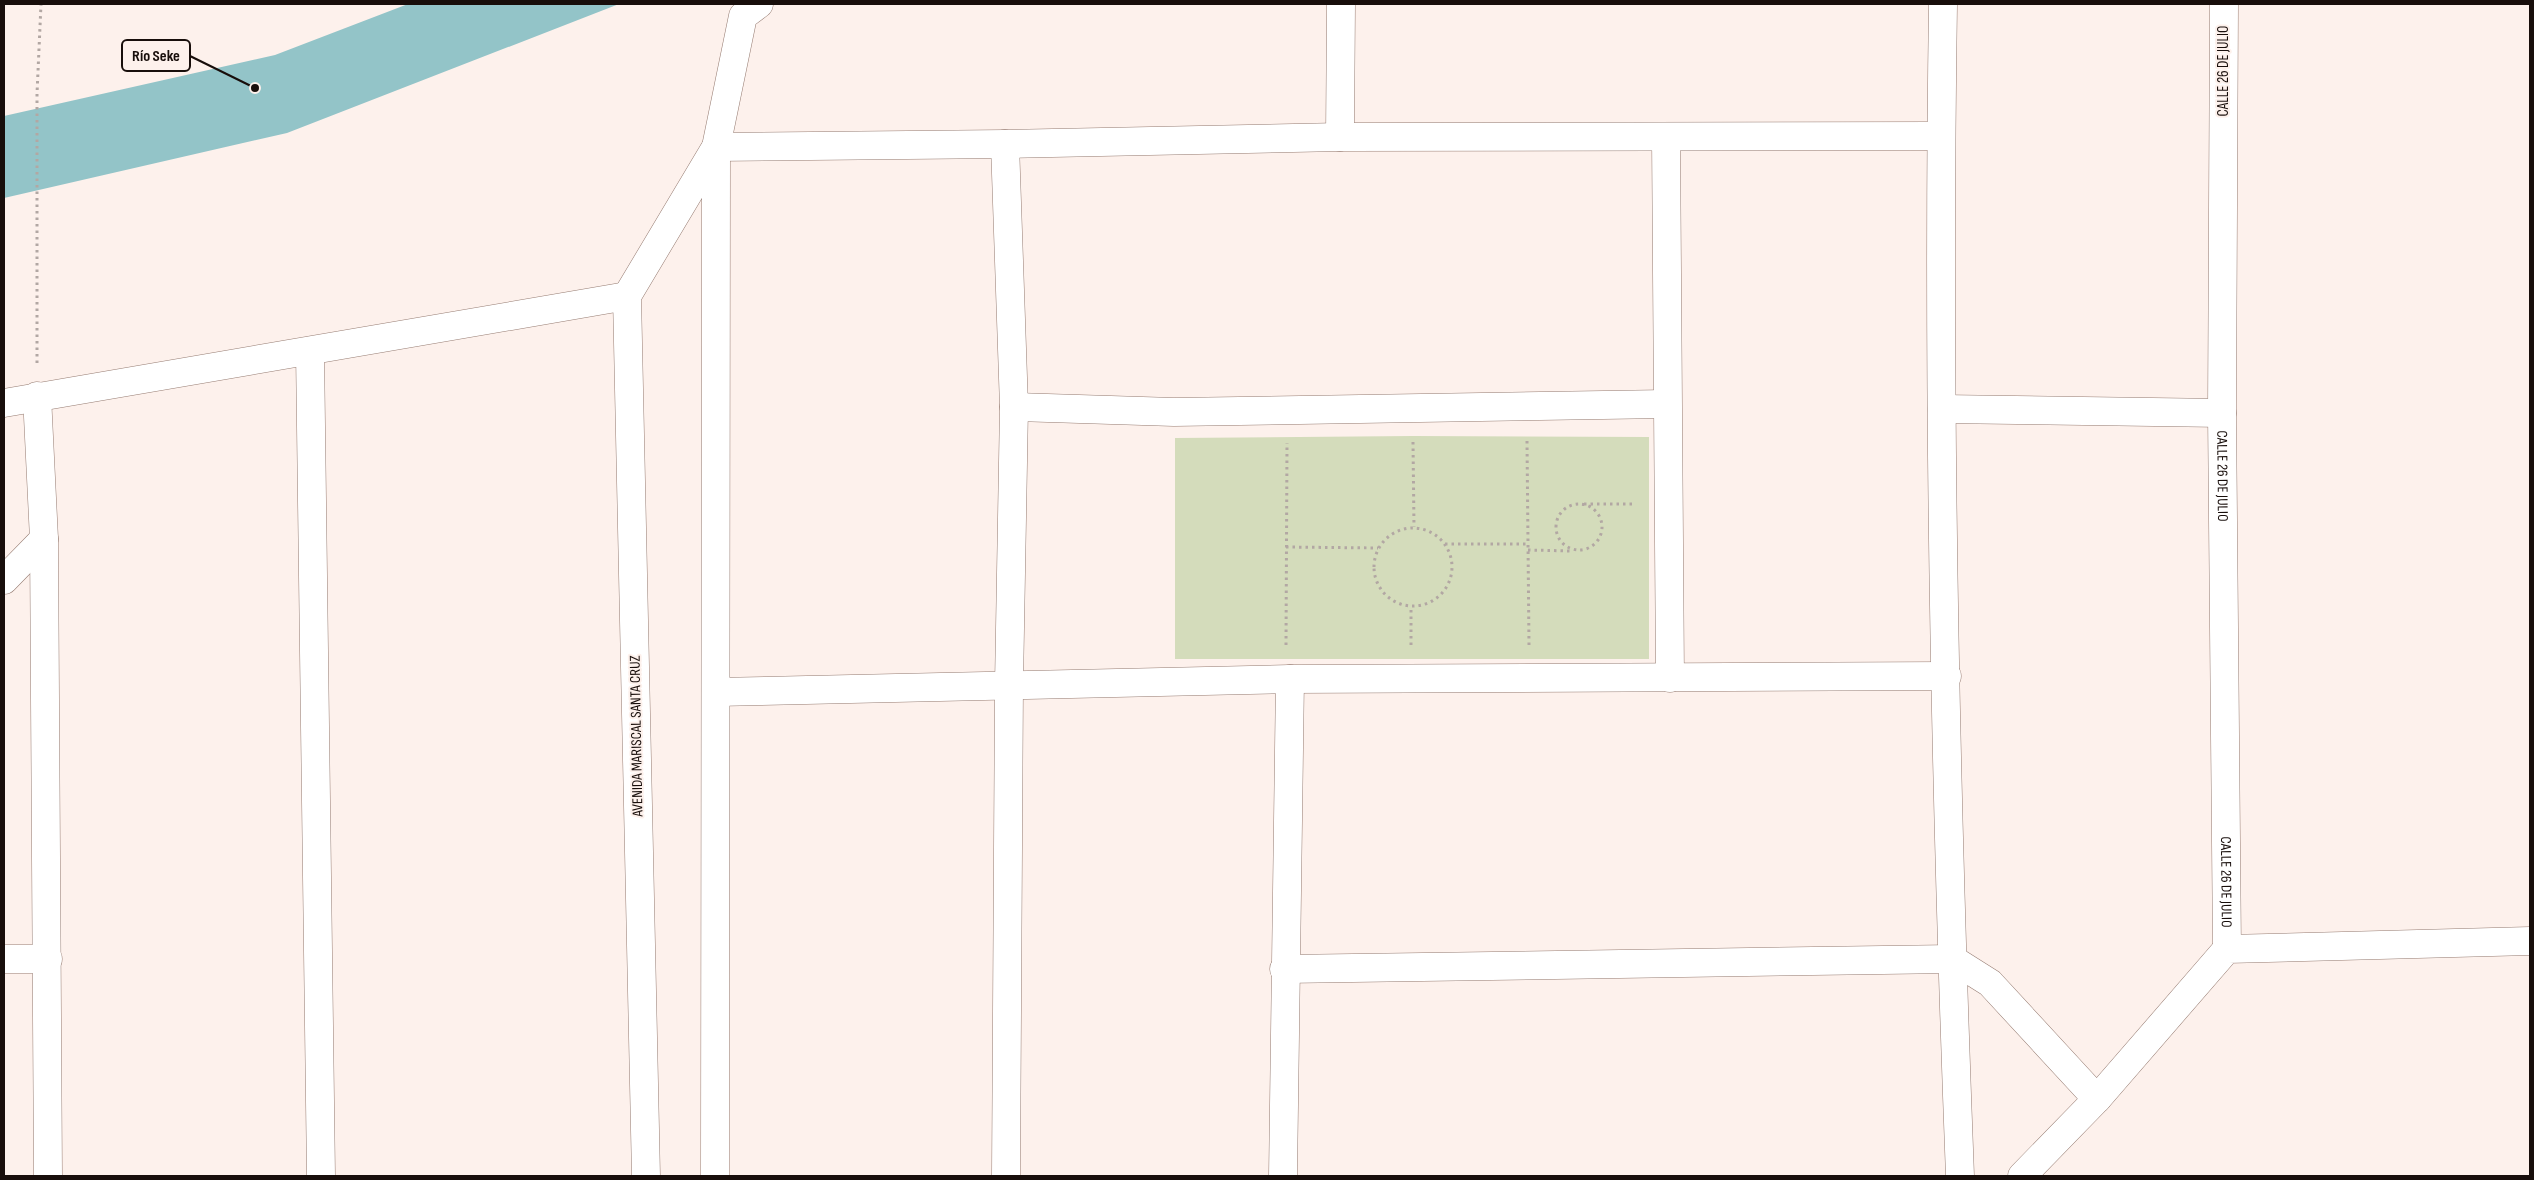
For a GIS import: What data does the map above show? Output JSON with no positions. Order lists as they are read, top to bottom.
{
  "streets": {
    "street": ["CALLE 26 DE JULIO", "AVENIDA MARISCAL SANTA CRUZ"]
  },
  "places": ["Río Seke"]
}
